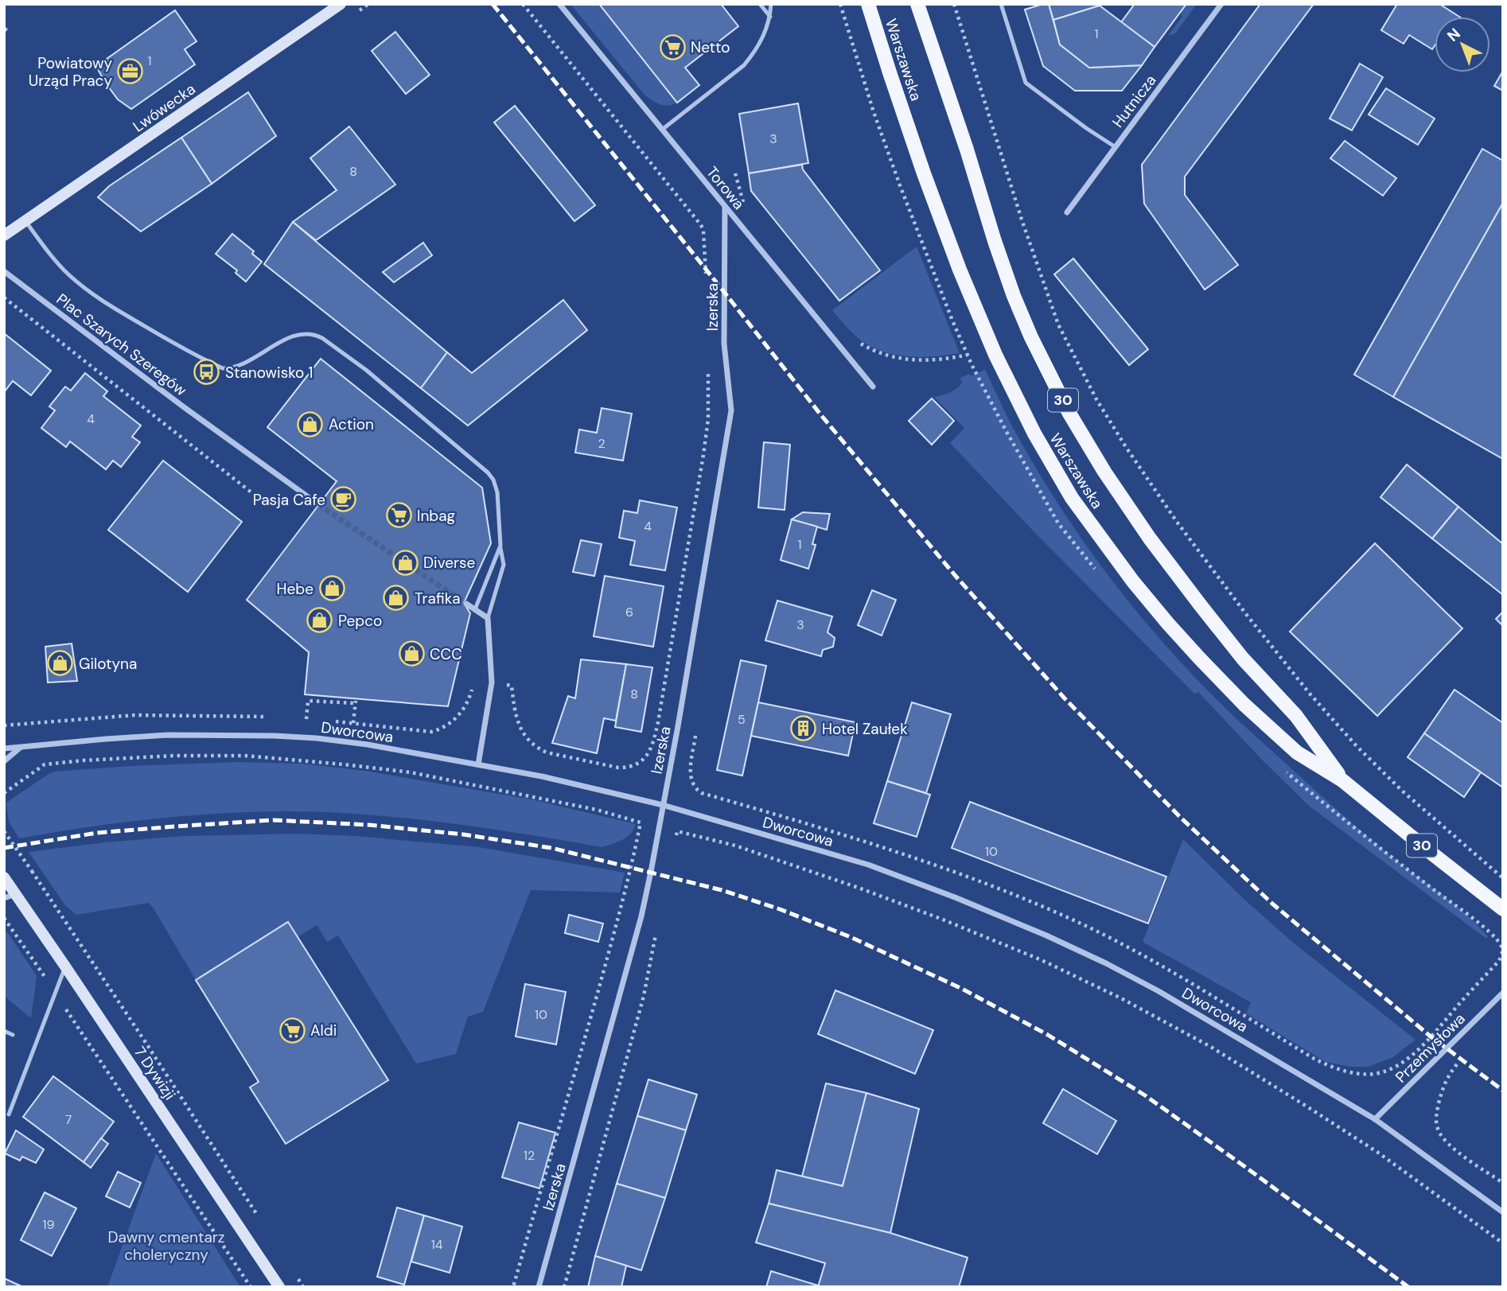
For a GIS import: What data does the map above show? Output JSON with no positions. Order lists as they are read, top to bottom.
{
  "streets": {
    "main road": [
      "Warszawska",
      "Lwówecka",
      "30",
      "7 Dywizji"
    ],
    "street": [
      "Hutnicza",
      "Torowa",
      "Izerska",
      "Plac Szarych Szeregów",
      "Dworcowa",
      "Przemysłowa"
    ]
  },
  "crossings": [
    ["Torowa", "Izerska"],
    ["Izerska", "Dworcowa"],
    ["Dworcowa", "Przemysłowa"]
  ],
  "parks": ["Dawny cmentarz choleryczny"],
  "places": {
    "supermarket": ["Netto", "Inbag", "Aldi"],
    "office": ["Powiatowy Urząd Pracy"],
    "bus stop": ["Stanowisko 1"],
    "shop": [
      "Action",
      "Diverse",
      "Hebe",
      "Trafika",
      "Pepco",
      "CCC",
      "Gilotyna"
    ],
    "cafe": ["Pasja Cafe"],
    "building": ["Hotel Zaułek"]
  },
  "house_numbers": [
    "1",
    "1",
    "3",
    "8",
    "4",
    "2",
    "4",
    "1",
    "6",
    "3",
    "8",
    "5",
    "10",
    "10",
    "7",
    "12",
    "19",
    "14"
  ],
  "north": "top left"
}
